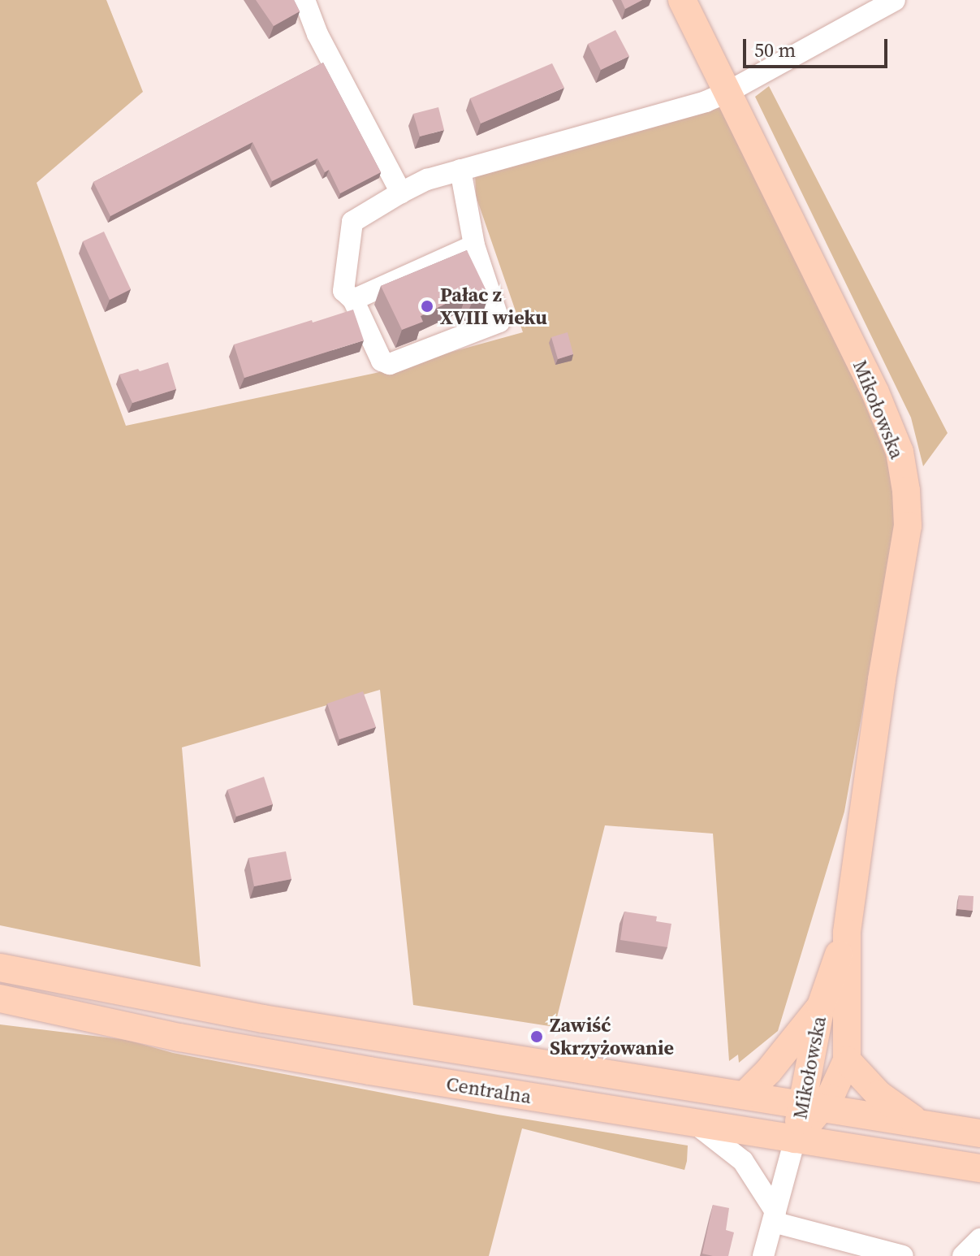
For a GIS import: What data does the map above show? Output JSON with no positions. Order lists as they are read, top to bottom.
{
  "streets": {
    "main road": ["Mikołowska", "Centralna"]
  },
  "crossings": [
    ["Mikołowska", "Centralna"]
  ],
  "places": ["Pałac z XVIII wieku", "Zawiść Skrzyżowanie"],
  "scale_bar": "50 m"
}
